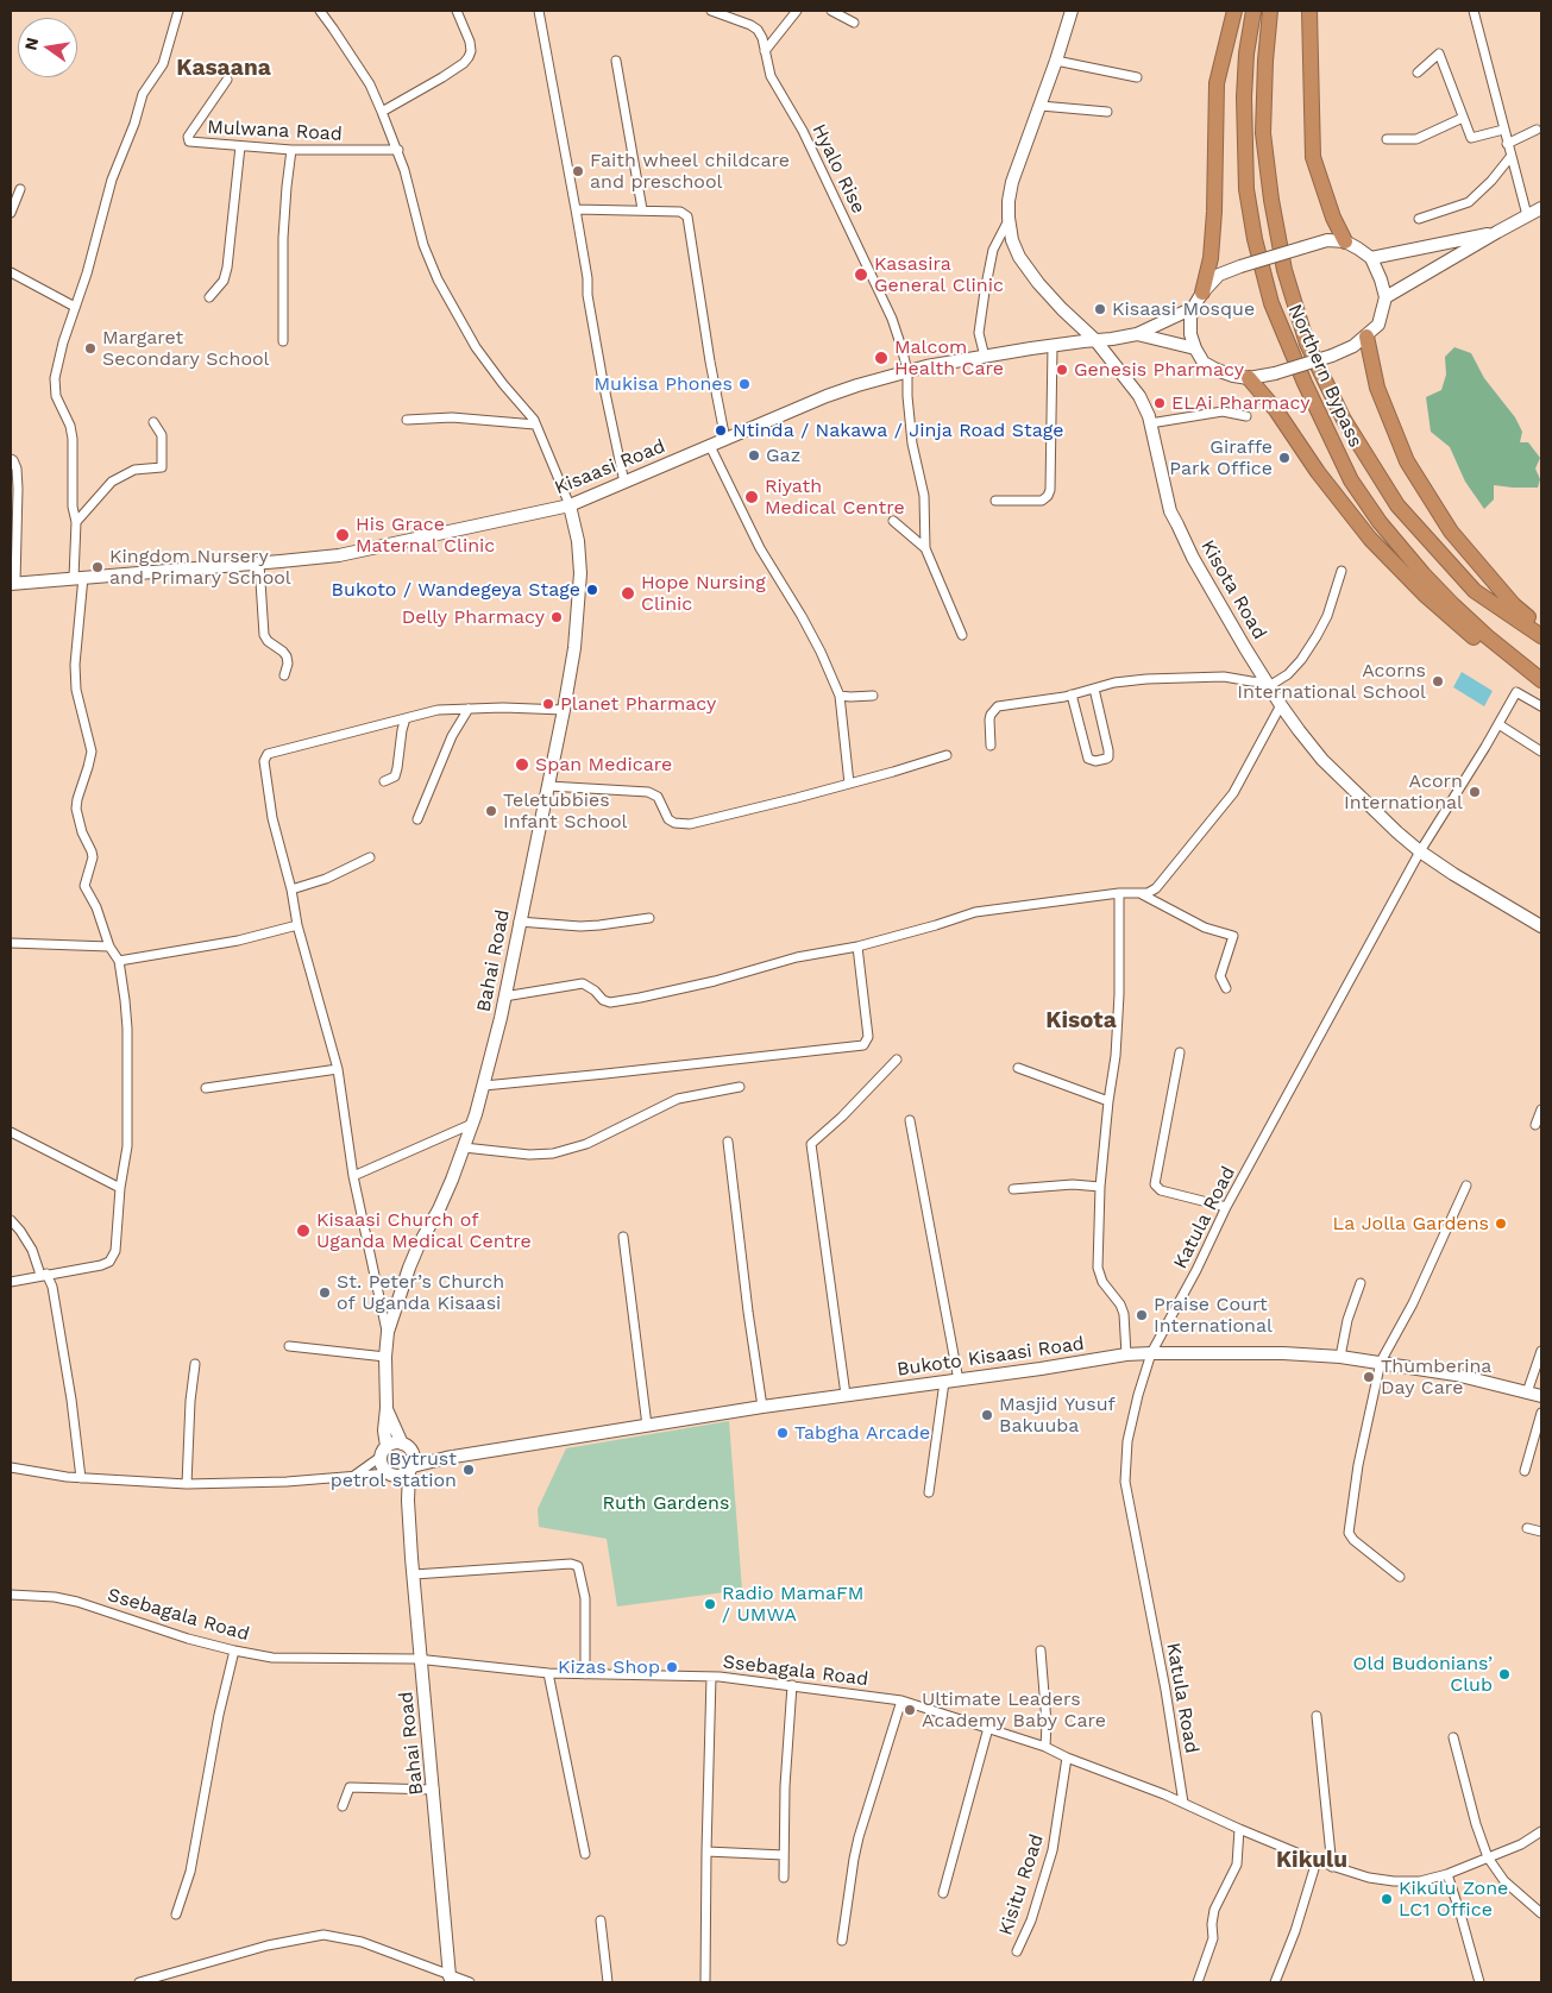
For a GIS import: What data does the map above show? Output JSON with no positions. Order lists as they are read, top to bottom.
{
  "streets": {
    "highway": ["Northern Bypass"],
    "main road": [
      "Kisaasi Road",
      "Kisota Road",
      "Bahai Road",
      "Bukoto Kisaasi Road"
    ],
    "street": [
      "Mulwana Road",
      "Hyalo Rise",
      "Katula Road",
      "Ssebagala Road",
      "Kisitu Road"
    ]
  },
  "crossings": [
    ["Hyalo Rise", "Kisaasi Road"],
    ["Kisaasi Road", "Kisota Road"],
    ["Kisaasi Road", "Bahai Road"],
    ["Kisota Road", "Katula Road"],
    ["Bahai Road", "Bukoto Kisaasi Road"],
    ["Bahai Road", "Ssebagala Road"],
    ["Katula Road", "Bukoto Kisaasi Road"],
    ["Katula Road", "Ssebagala Road"],
    ["Ssebagala Road", "Kisitu Road"]
  ],
  "districts": ["Kasaana", "Kisota", "Kikulu"],
  "parks": ["Ruth Gardens"],
  "places": [
    "Faith wheel childcare and preschool",
    "Kasasira General Clinic",
    "Kisaasi Mosque",
    "Margaret Secondary School",
    "Malcom Health Care",
    "Genesis Pharmacy",
    "Mukisa Phones",
    "ELAi Pharmacy",
    "Ntinda / Nakawa / Jinja Road Stage",
    "Gaz",
    "Giraffe Park Office",
    "Riyath Medical Centre",
    "His Grace Maternal Clinic",
    "Kingdom Nursery and Primary School",
    "Bukoto / Wandegeya Stage",
    "Hope Nursing Clinic",
    "Delly Pharmacy",
    "Acorns International School",
    "Planet Pharmacy",
    "Span Medicare",
    "Acorn International",
    "Teletubbies Infant School",
    "La Jolla Gardens",
    "Kisaasi Church of Uganda Medical Centre",
    "St. Peter’s Church of Uganda Kisaasi",
    "Praise Court International",
    "Thumberina Day Care",
    "Masjid Yusuf Bakuuba",
    "Tabgha Arcade",
    "Bytrust petrol station",
    "Radio MamaFM / UMWA",
    "Kizas Shop",
    "Old Budonians’ Club",
    "Ultimate Leaders Academy Baby Care",
    "Kikulu Zone LC1 Office"
  ],
  "north": "left"
}
